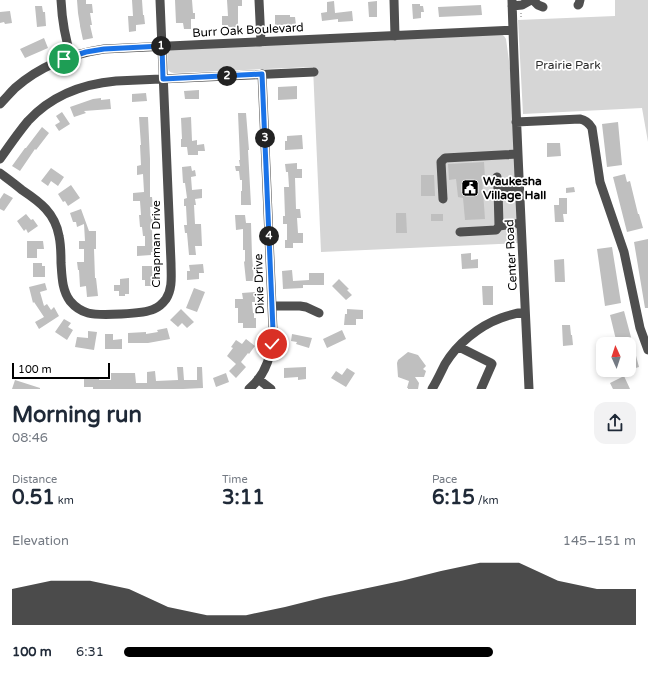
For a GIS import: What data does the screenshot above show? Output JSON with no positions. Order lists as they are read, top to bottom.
{
  "streets": {
    "street": [
      "Burr Oak Boulevard",
      "Chapman Drive",
      "Center Road",
      "Dixie Drive"
    ]
  },
  "crossings": [
    ["Burr Oak Boulevard", "Chapman Drive"],
    ["Burr Oak Boulevard", "Center Road"]
  ],
  "parks": ["Prairie Park"],
  "places": {
    "public building": ["Waukesha Village Hall"]
  },
  "scale_bar": "100 m",
  "north": "top",
  "page": {
    "pins": [
      "1",
      "2",
      "3",
      "4"
    ],
    "scale": "100 m",
    "heading": ["Morning run", "08:46"],
    "stats": [
      ["Distance", "0.51 km"],
      ["Time", "3:11"],
      ["Pace", "6:15 /km"]
    ],
    "chart": ["Elevation", "145–151 m"],
    "list": [
      {
        "name": "100 m",
        "note": "6:31"
      }
    ]
  }
}
